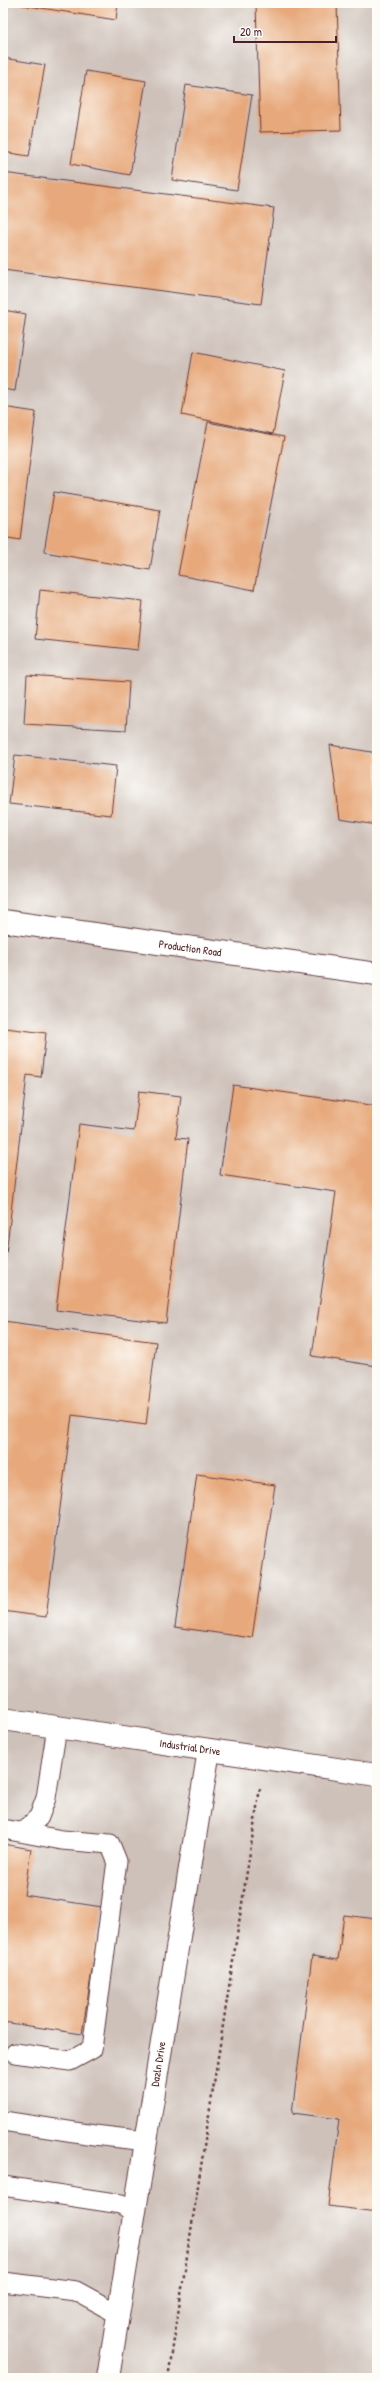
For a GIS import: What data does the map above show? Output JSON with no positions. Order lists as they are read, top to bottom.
{
  "streets": {
    "street": ["Production Road", "Industrial Drive", "Dazln Drive"]
  },
  "crossings": [
    ["Industrial Drive", "Dazln Drive"]
  ],
  "scale_bar": "20 m"
}
